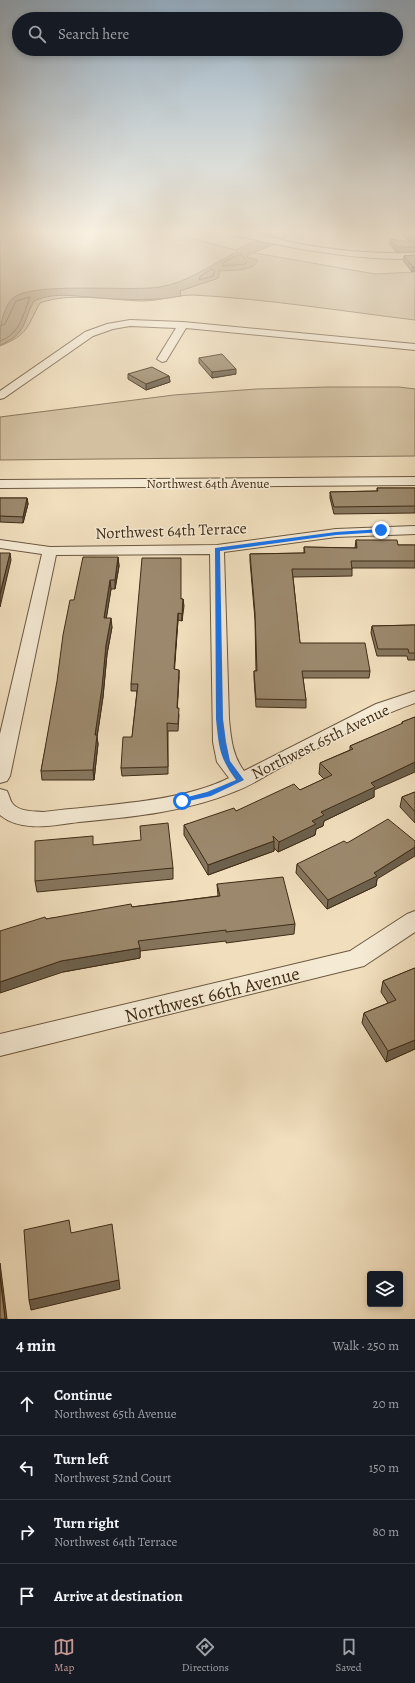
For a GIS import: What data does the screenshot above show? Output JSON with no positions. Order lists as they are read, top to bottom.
{
  "streets": {
    "street": [
      "Northwest 64th Avenue",
      "Northwest 64th Terrace",
      "Northwest 65th Avenue",
      "Northwest 66th Avenue"
    ]
  },
  "page": {
    "search": "Search here",
    "heading": ["4 min", "Walk · 250 m"],
    "list": [
      ["Continue", "Northwest 65th Avenue", "20 m"],
      ["Turn left", "Northwest 52nd Court", "150 m"],
      ["Turn right", "Northwest 64th Terrace", "80 m"],
      "Arrive at destination"
    ],
    "nav": ["Map", "Directions", "Saved"]
  }
}
